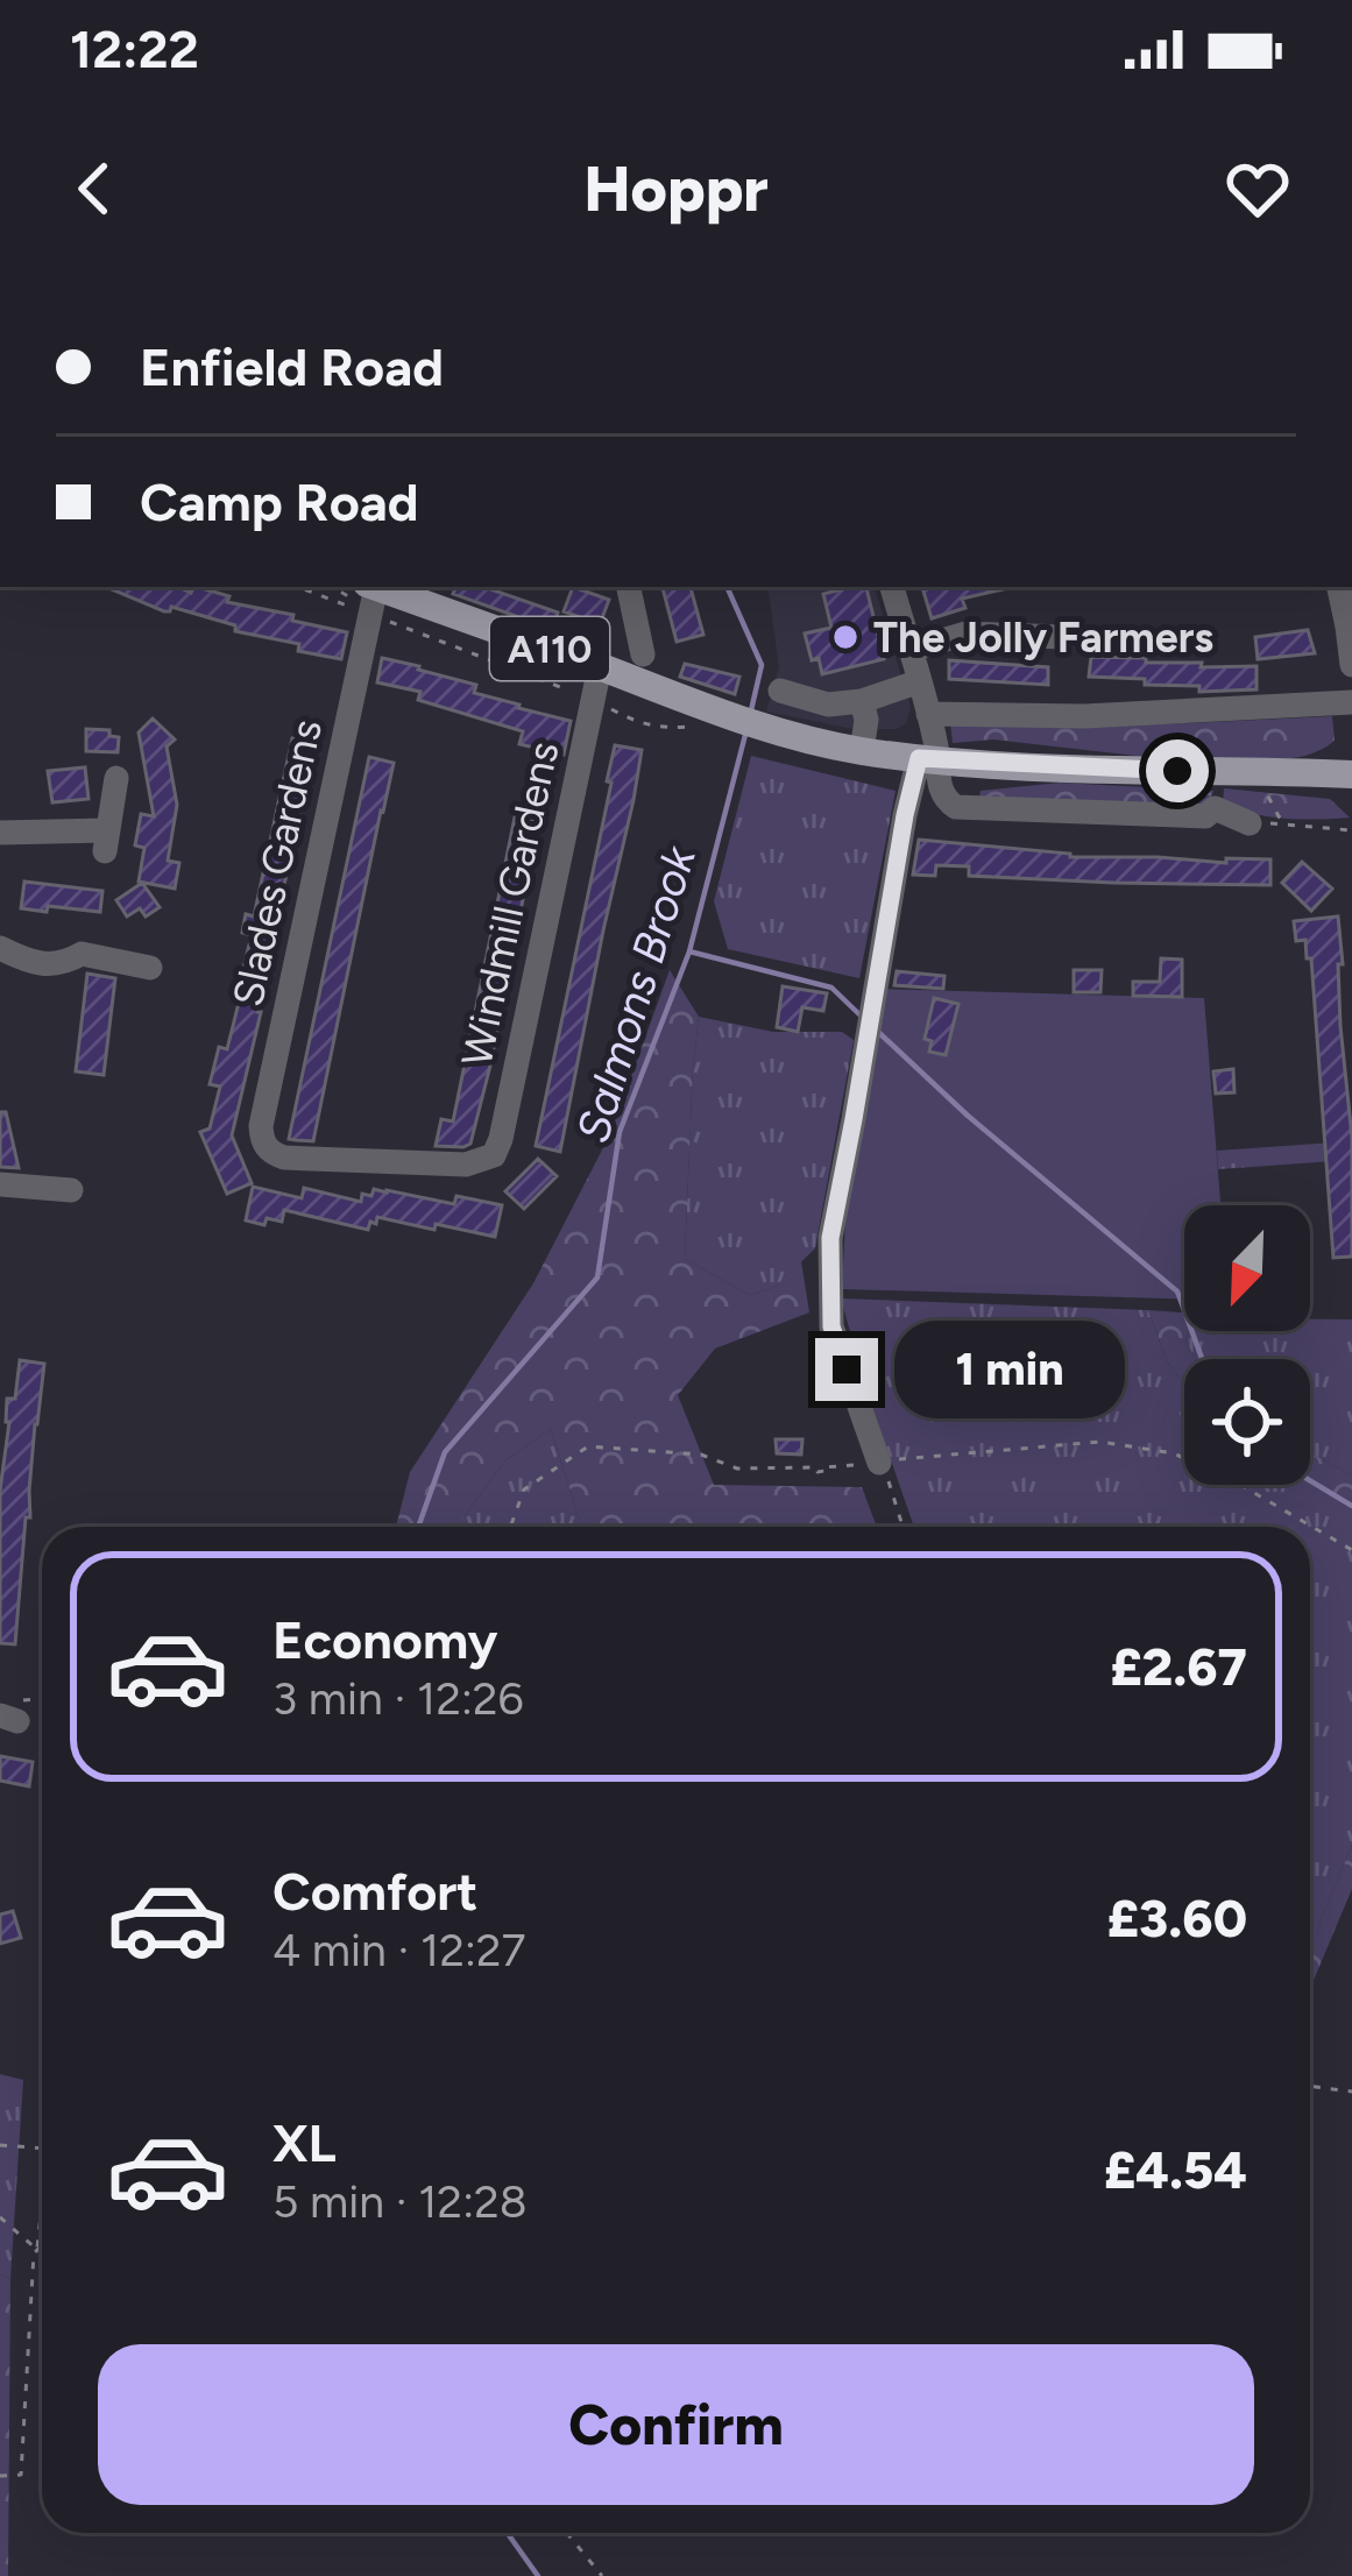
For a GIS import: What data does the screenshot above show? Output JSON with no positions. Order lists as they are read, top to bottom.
{
  "streets": {
    "main road": ["A110"],
    "street": ["Slades Gardens", "Windmill Gardens"]
  },
  "crossings": [
    ["A110", "Slades Gardens"],
    ["A110", "Windmill Gardens"],
    ["Slades Gardens", "Windmill Gardens"]
  ],
  "water": ["Salmons Brook"],
  "places": ["The Jolly Farmers"],
  "north": "bottom left",
  "page": {
    "status": "12:22",
    "header": "Hoppr",
    "banner": ["Enfield Road", "Camp Road"],
    "bubble": "1 min",
    "list": [
      {
        "name": "Economy",
        "note": "3 min · 12:26",
        "value": "£2.67"
      },
      {
        "name": "Comfort",
        "note": "4 min · 12:27",
        "value": "£3.60"
      },
      {
        "name": "XL",
        "note": "5 min · 12:28",
        "value": "£4.54"
      }
    ],
    "buttons": "Confirm"
  }
}
